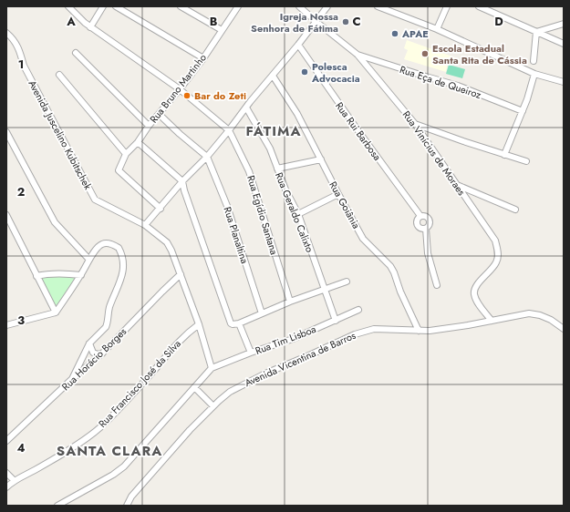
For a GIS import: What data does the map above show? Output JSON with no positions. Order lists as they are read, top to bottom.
{
  "streets": {
    "street": [
      "Rua Eça de Queiroz",
      "Rua Bruno Martinho",
      "Rua Rui Barbosa",
      "Avenida Juscelino Kubitschek",
      "Rua Vinícius de Moraes",
      "Rua Goiânia",
      "Rua Geraldo Calixto",
      "Rua Egídio Santana",
      "Rua Planaltina",
      "Rua Tim Lisboa",
      "Rua Horácio Borges",
      "Avenida Vicentina de Barros",
      "Rua Francisco José da Silva"
    ]
  },
  "crossings": [
    ["Rua Eça de Queiroz", "Rua Vinícius de Moraes"],
    ["Avenida Juscelino Kubitschek", "Rua Tim Lisboa"],
    ["Avenida Juscelino Kubitschek", "Rua Horácio Borges"],
    ["Avenida Juscelino Kubitschek", "Rua Francisco José da Silva"],
    ["Rua Vinícius de Moraes", "Avenida Vicentina de Barros"],
    ["Rua Goiânia", "Avenida Vicentina de Barros"],
    ["Rua Geraldo Calixto", "Rua Tim Lisboa"]
  ],
  "districts": ["FÁTIMA", "SANTA CLARA"],
  "places": [
    "Igreja Nossa Senhora de Fátima",
    "APAE",
    "Escola Estadual Santa Rita de Cássia",
    "Polesca Advocacia",
    "Bar do Zeti"
  ],
  "grid": {
    "columns": [
      "A",
      "B",
      "C",
      "D"
    ],
    "rows": [
      "1",
      "2",
      "3",
      "4"
    ]
  }
}
